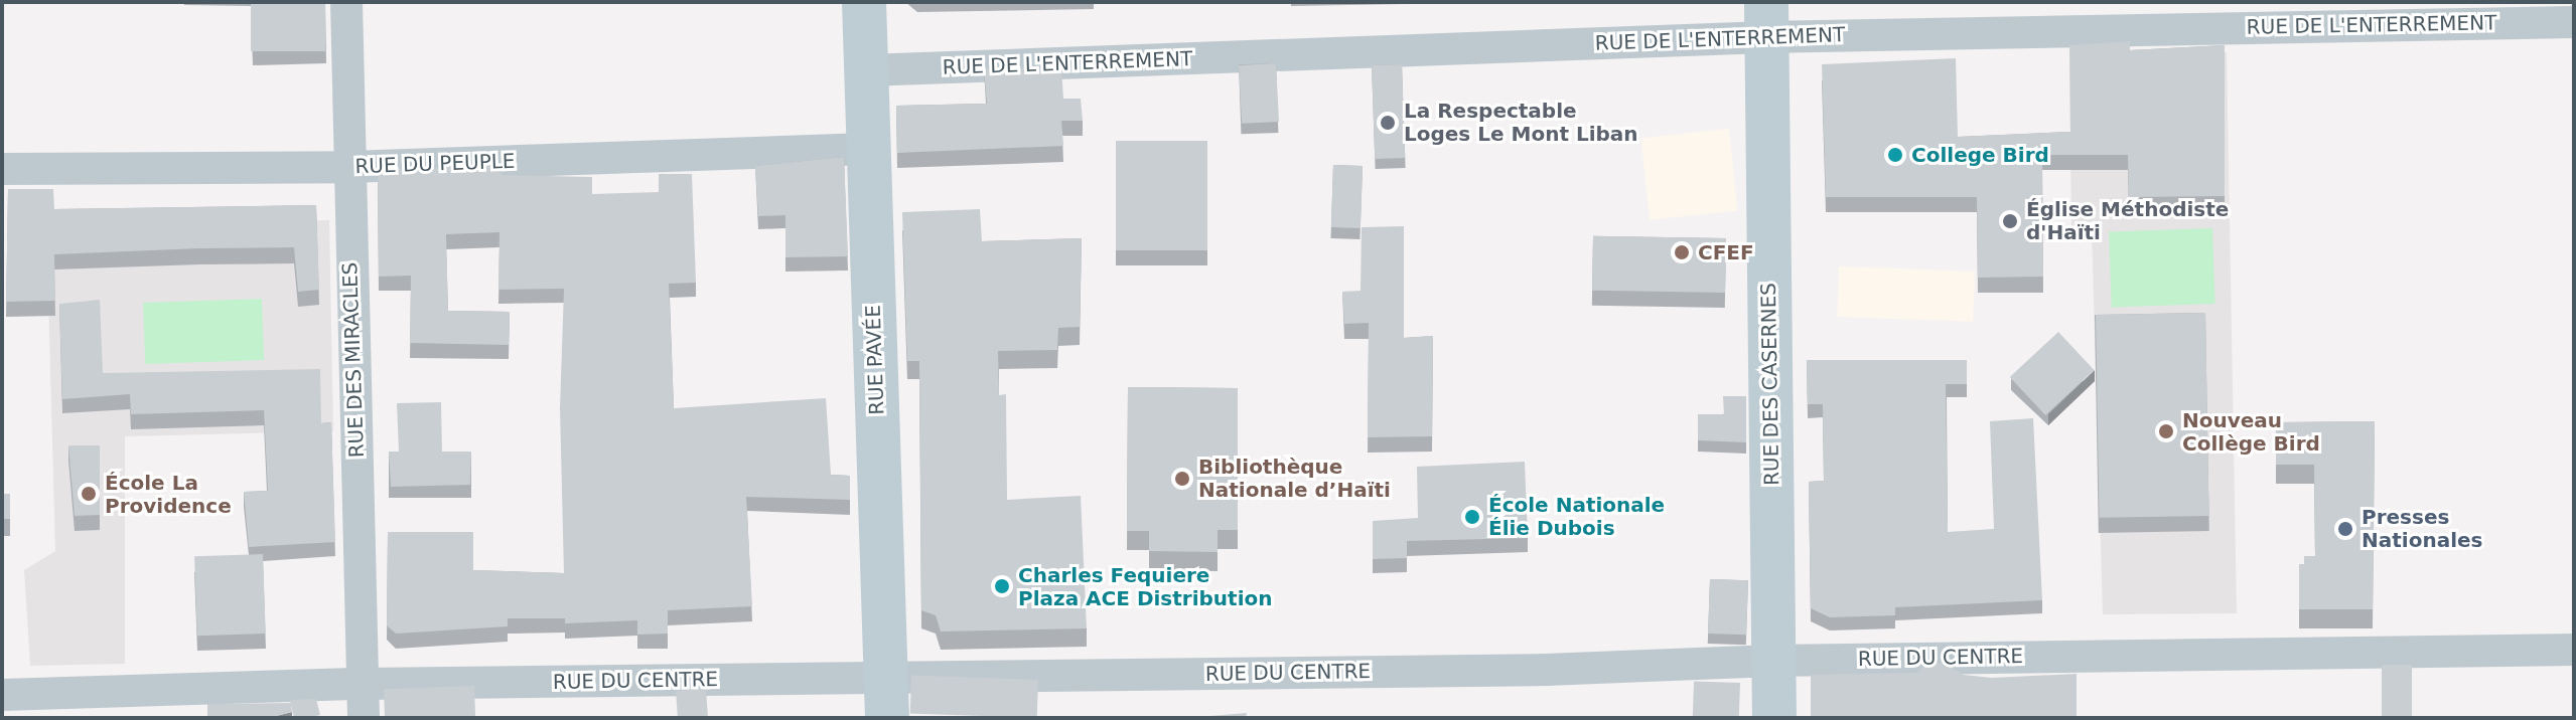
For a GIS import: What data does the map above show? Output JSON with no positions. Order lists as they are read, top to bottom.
{
  "streets": {
    "main road": ["RUE PAVÉE", "RUE DES CASERNES"],
    "street": [
      "RUE DE L'ENTERREMENT",
      "RUE DU PEUPLE",
      "RUE DES MIRACLES",
      "RUE DU CENTRE"
    ]
  },
  "crossings": [
    ["RUE DE L'ENTERREMENT", "RUE PAVÉE"],
    ["RUE DE L'ENTERREMENT", "RUE DES CASERNES"],
    ["RUE DU PEUPLE", "RUE DES MIRACLES"],
    ["RUE DU PEUPLE", "RUE PAVÉE"],
    ["RUE DES MIRACLES", "RUE DU CENTRE"],
    ["RUE PAVÉE", "RUE DU CENTRE"],
    ["RUE DES CASERNES", "RUE DU CENTRE"]
  ],
  "places": [
    "La Respectable Loges Le Mont Liban",
    "College Bird",
    "Église Méthodiste d'Haïti",
    "CFEF",
    "Nouveau Collège Bird",
    "Bibliothèque Nationale d’Haïti",
    "École La Providence",
    "École Nationale Élie Dubois",
    "Presses Nationales",
    "Charles Fequiere Plaza ACE Distribution"
  ]
}
